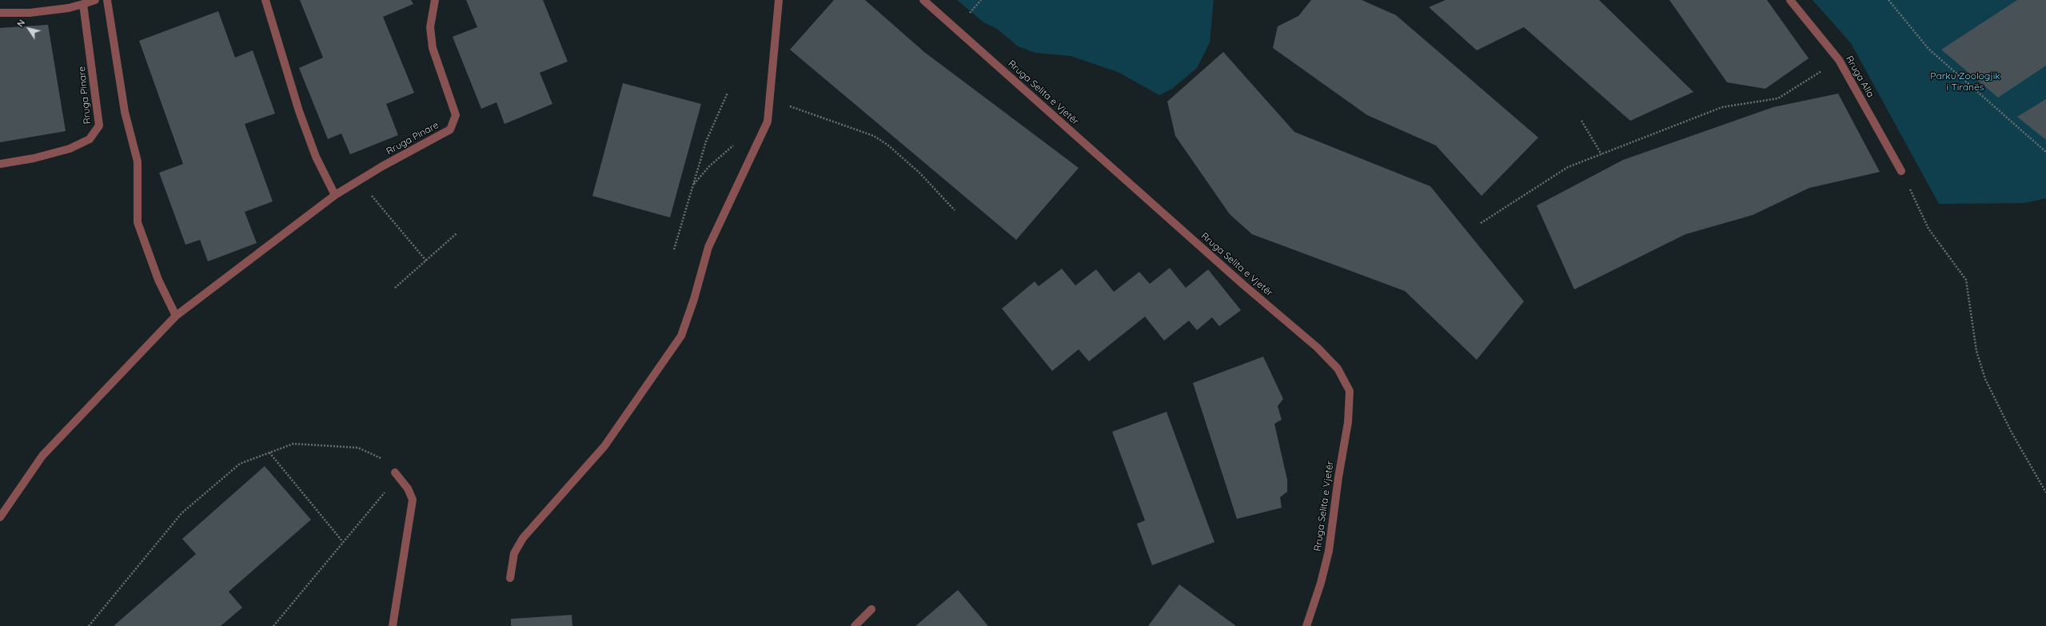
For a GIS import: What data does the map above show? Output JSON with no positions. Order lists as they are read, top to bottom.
{
  "streets": {
    "street": ["Rruga Alla", "Rruga Selita e Vjetër", "Rruga Pinare"]
  },
  "parks": ["Parku Zoologjik i Tiranës"],
  "north": "top left"
}
